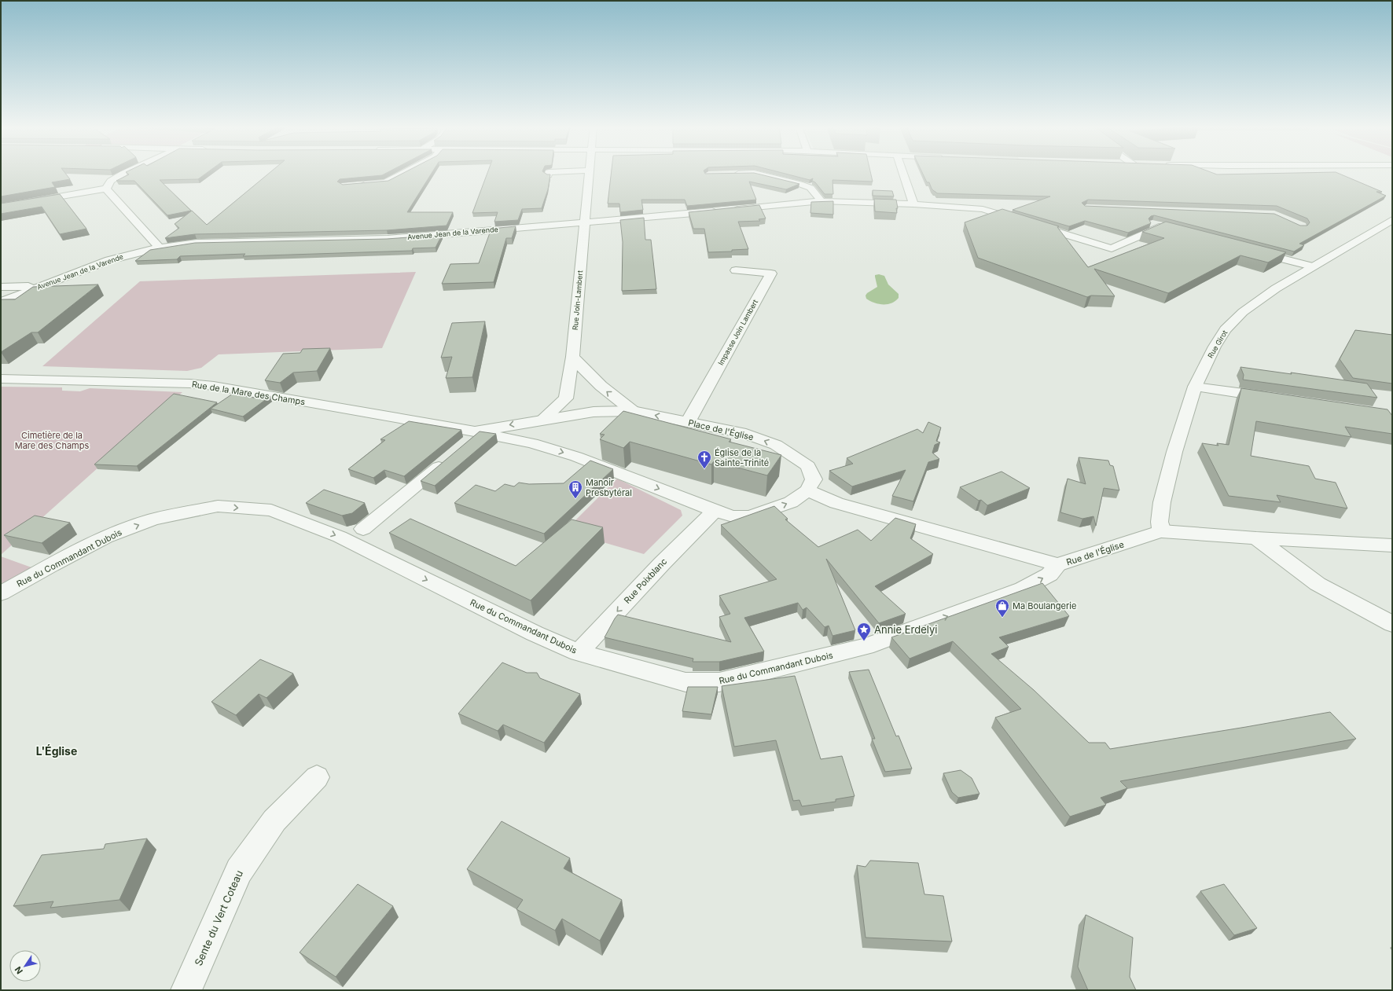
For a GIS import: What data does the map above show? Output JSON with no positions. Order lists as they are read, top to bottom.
{
  "streets": {
    "street": [
      "Avenue Jean de la Varende",
      "Rue Join-Lambert",
      "Impasse Join Lambert",
      "Rue Girot",
      "Rue de la Mare des Champs",
      "Place de l'Église",
      "Rue de l'Église",
      "Rue du Commandant Dubois",
      "Rue Poixblanc",
      "Sente du Vert Coteau"
    ]
  },
  "crossings": [
    ["Avenue Jean de la Varende", "Rue Join-Lambert"],
    ["Rue Join-Lambert", "Rue de la Mare des Champs"],
    ["Rue Join-Lambert", "Place de l'Église"],
    ["Impasse Join Lambert", "Place de l'Église"],
    ["Rue Girot", "Rue de l'Église"],
    ["Rue de la Mare des Champs", "Place de l'Église"],
    ["Place de l'Église", "Rue de l'Église"],
    ["Rue de l'Église", "Rue du Commandant Dubois"],
    ["Rue du Commandant Dubois", "Rue Poixblanc"]
  ],
  "one_way": ["Place de l'Église", "Rue du Commandant Dubois", "Rue Poixblanc"],
  "districts": ["L'Église"],
  "parks": ["Cimetière de la Mare des Champs"],
  "places": {
    "church": ["Église de la Sainte-Trinité"],
    "building": ["Manoir Presbytéral"],
    "shop": ["Ma Boulangerie"],
    "place": ["Annie Erdelyi"]
  },
  "north": "bottom left"
}
